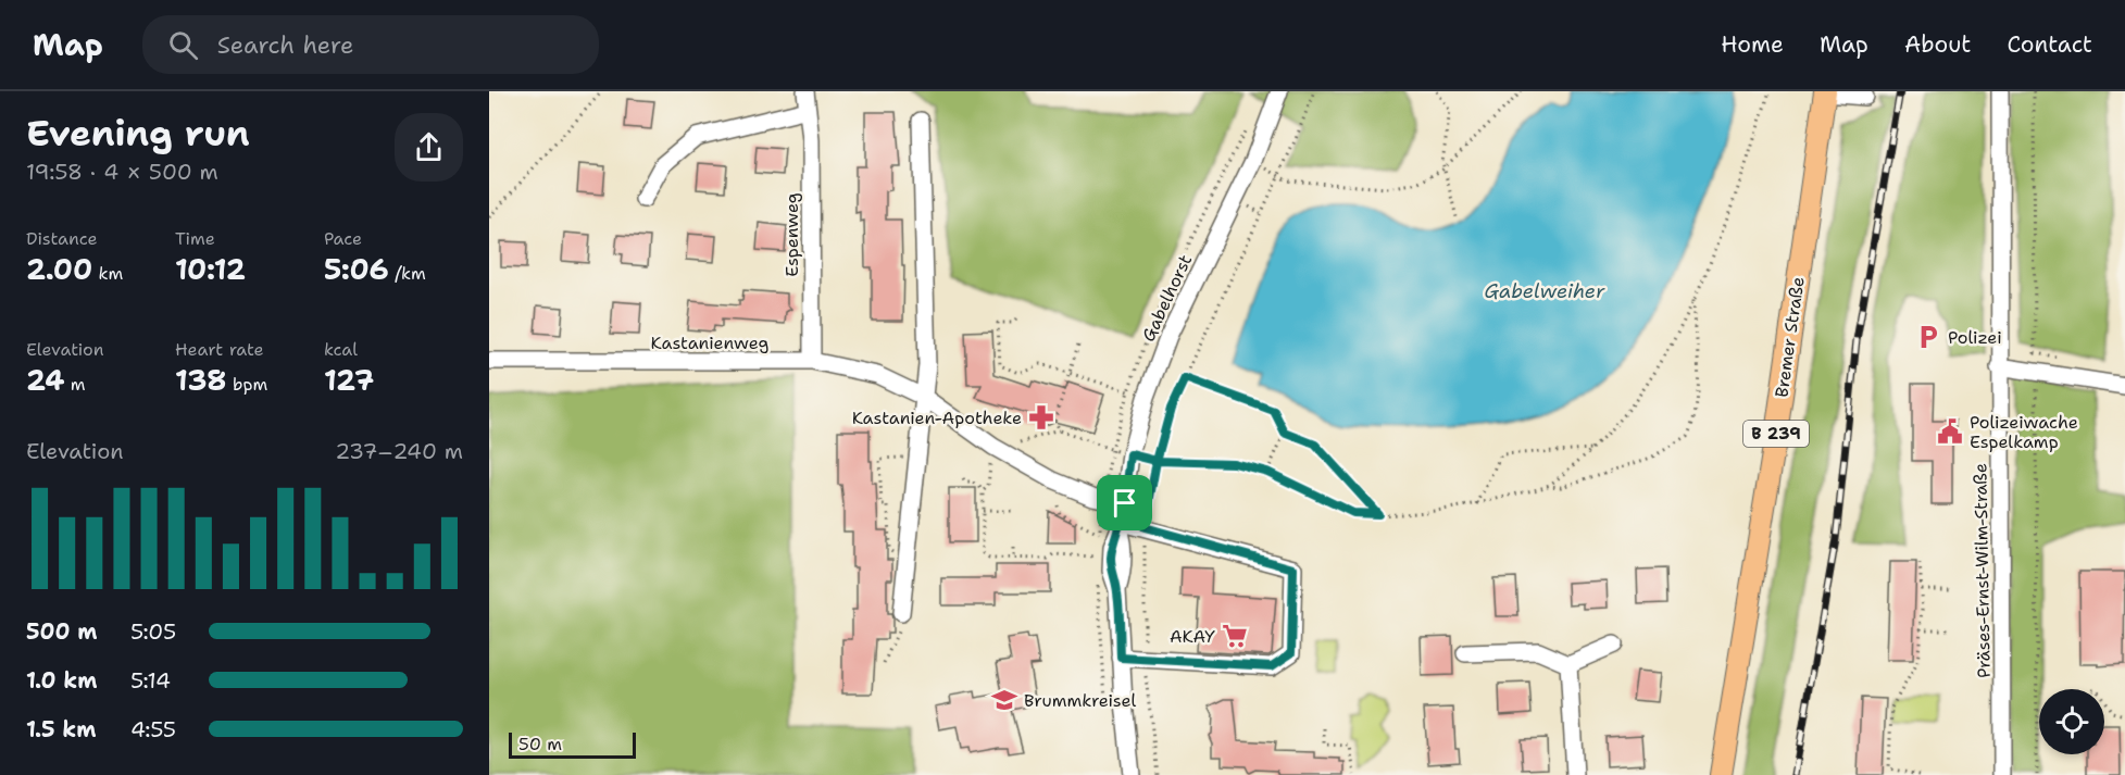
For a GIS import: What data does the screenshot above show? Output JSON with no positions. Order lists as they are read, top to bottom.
{
  "streets": {
    "main road": ["Bremer Straße", "B 239"],
    "street": [
      "Espenweg",
      "Gabelhorst",
      "Kastanienweg",
      "Präses-Ernst-Wilm-Straße"
    ]
  },
  "crossings": [
    ["Espenweg", "Kastanienweg"],
    ["Gabelhorst", "Kastanienweg"]
  ],
  "water": ["Gabelweiher"],
  "places": {
    "parking": ["Polizei"],
    "pharmacy": ["Kastanien-Apotheke"],
    "public building": ["Polizeiwache Espelkamp"],
    "supermarket": ["AKAY"],
    "school or university": ["Brummkreisel"]
  },
  "scale_bar": "50 m",
  "page": {
    "header": "Map",
    "search": "Search here",
    "nav": [
      "Home",
      "Map",
      "About",
      "Contact"
    ],
    "heading": ["Evening run", "19:58 · 4 × 500 m"],
    "stats": [
      ["Distance", "2.00 km"],
      ["Time", "10:12"],
      ["Pace", "5:06 /km"],
      ["Elevation", "24 m"],
      ["Heart rate", "138 bpm"],
      ["kcal", "127"]
    ],
    "chart": ["Elevation", "237–240 m"],
    "list": [
      {
        "name": "500 m",
        "note": "5:05"
      },
      {
        "name": "1.0 km",
        "note": "5:14"
      },
      {
        "name": "1.5 km",
        "note": "4:55"
      }
    ],
    "scale": "50 m"
  }
}
